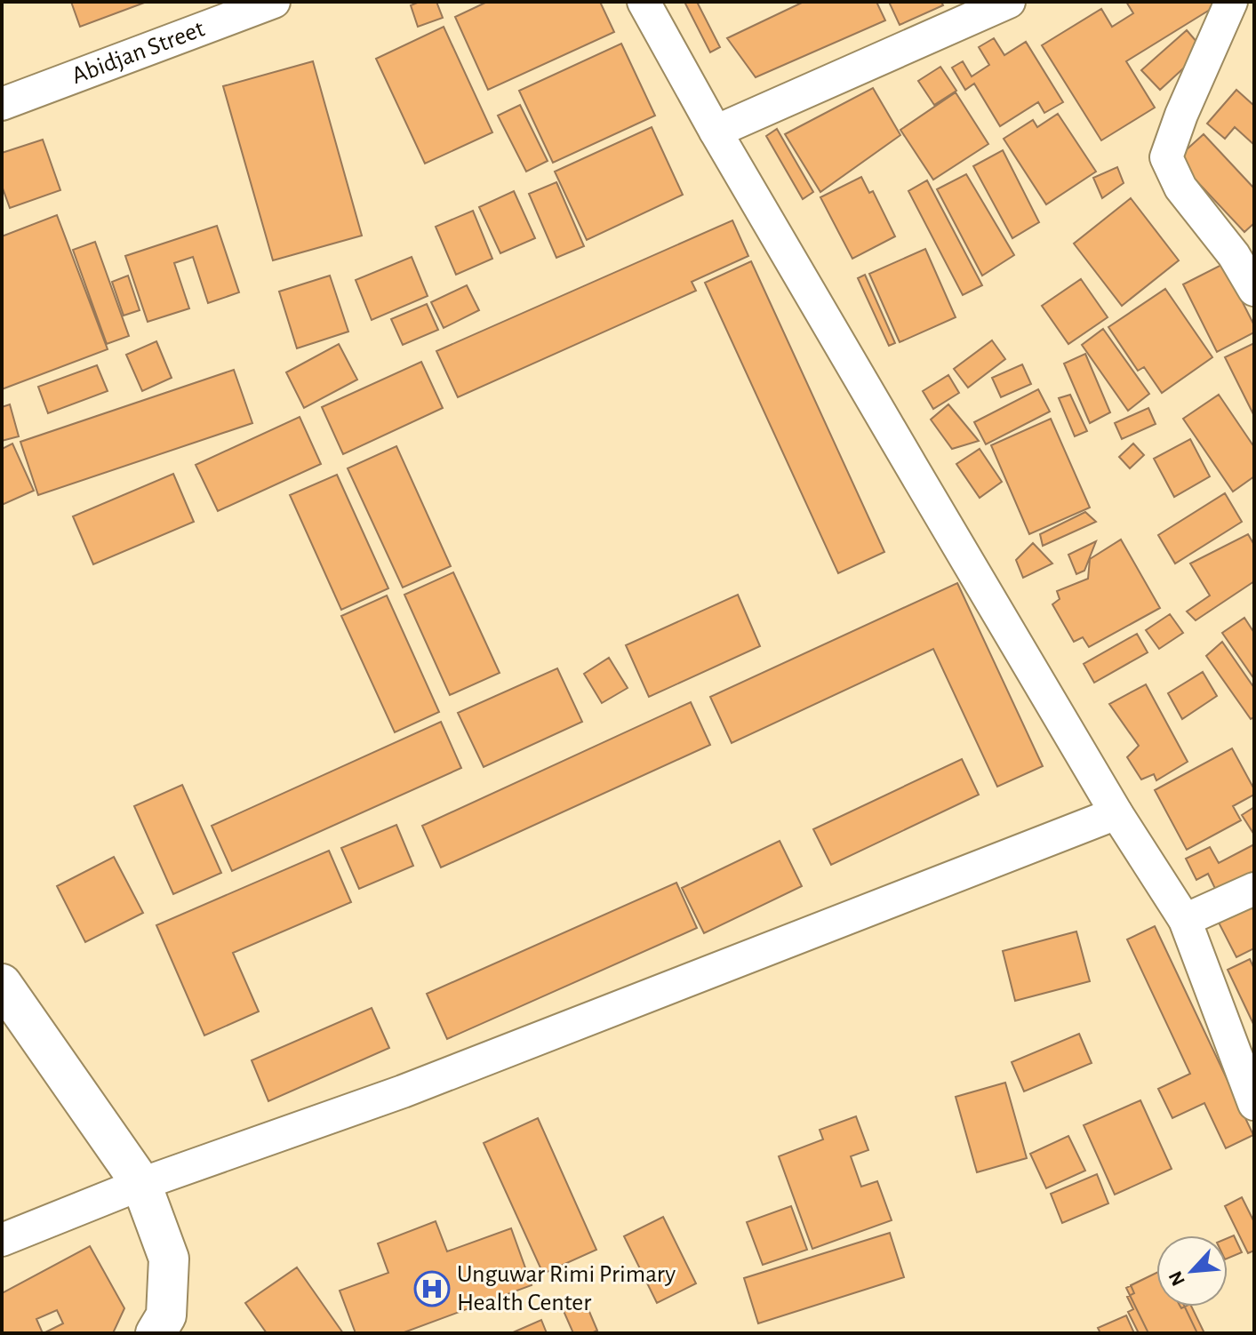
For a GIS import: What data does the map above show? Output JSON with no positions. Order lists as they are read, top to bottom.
{
  "streets": {
    "street": ["Abidjan Street"]
  },
  "places": {
    "hospital": ["Unguwar Rimi Primary Health Center"]
  },
  "north": "bottom left"
}
